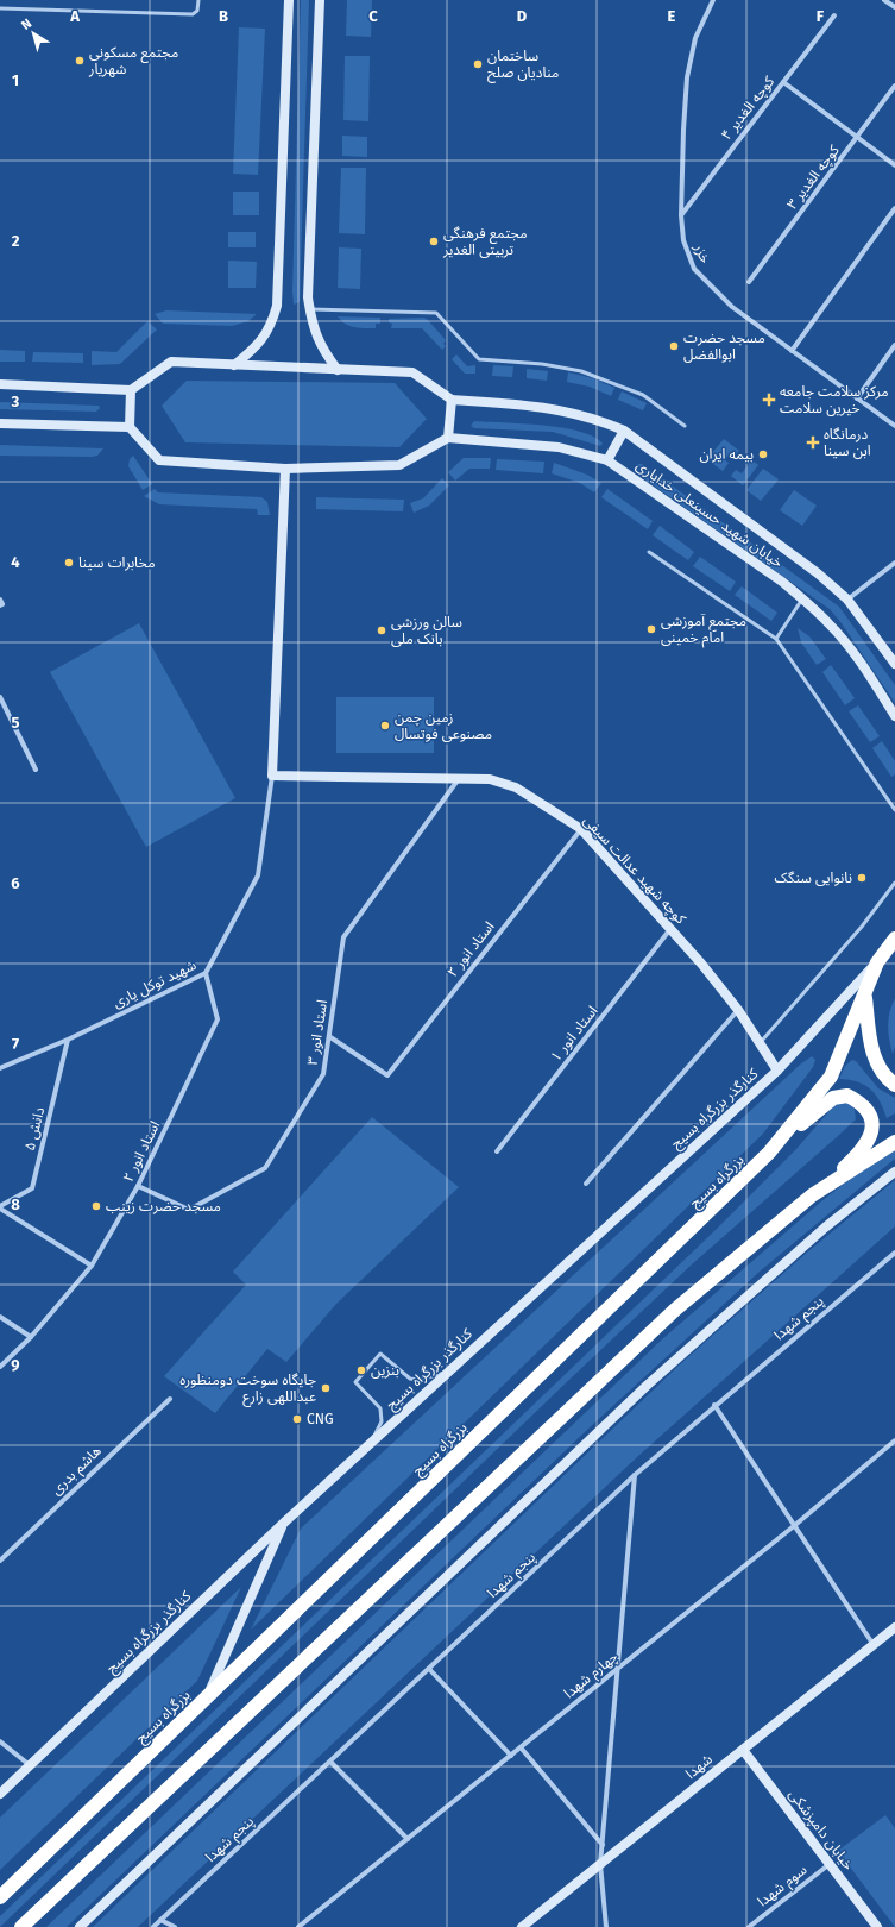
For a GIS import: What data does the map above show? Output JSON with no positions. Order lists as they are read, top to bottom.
{
  "streets": {
    "highway": ["بزرگراه بسیج"],
    "street": [
      "کوچه الغدیر ۴",
      "کوچه الغدیر ۳",
      "خزر",
      "خیابان شهید حسینعلی خدایاری",
      "کوچه شهید عدالت سیفی",
      "استاد انور ۲",
      "شهید توکل یاری",
      "استاد انور ۳",
      "استاد انور ۱",
      "کنارگذر بزرگراه بسیج",
      "دانش ۵",
      "پنجم شهدا",
      "هاشم بدری",
      "چهارم شهدا",
      "شهدا",
      "خیابان دامپزشکی",
      "سوم شهدا"
    ]
  },
  "crossings": [
    ["کوچه الغدیر ۴", "خزر"],
    ["کوچه شهید عدالت سیفی", "استاد انور ۲"],
    ["کوچه شهید عدالت سیفی", "شهید توکل یاری"],
    ["کوچه شهید عدالت سیفی", "استاد انور ۳"],
    ["کوچه شهید عدالت سیفی", "استاد انور ۱"],
    ["کوچه شهید عدالت سیفی", "کنارگذر بزرگراه بسیج"],
    ["استاد انور ۲", "شهید توکل یاری"],
    ["استاد انور ۲", "استاد انور ۳"],
    ["شهید توکل یاری", "دانش ۵"],
    ["کنارگذر بزرگراه بسیج", "بزرگراه بسیج"],
    ["شهدا", "خیابان دامپزشکی"],
    ["خیابان دامپزشکی", "سوم شهدا"]
  ],
  "places": {
    "other": [
      "مجتمع مسکونی شهریار",
      "ساختمان منادیان صلح",
      "مجتمع فرهنگی تربیتی الغدیر",
      "مسجد حضرت ابوالفضل",
      "بیمه ایران",
      "مخابرات سینا",
      "مجتمع آموزشی امام خمینی",
      "سالن ورزشی بانک ملی",
      "زمین چمن مصنوعی فوتسال",
      "نانوایی سنگک",
      "مسجد حضرت زینب",
      "بنزین",
      "جایگاه سوخت دومنظوره عبداللهی زارع",
      "CNG"
    ],
    "health": ["مرکز سلامت جامعه خیرین سلامت", "درمانگاه ابن سینا"]
  },
  "north": "top left",
  "grid": {
    "columns": [
      "A",
      "B",
      "C",
      "D",
      "E",
      "F"
    ],
    "rows": [
      "1",
      "2",
      "3",
      "4",
      "5",
      "6",
      "7",
      "8",
      "9"
    ]
  }
}
